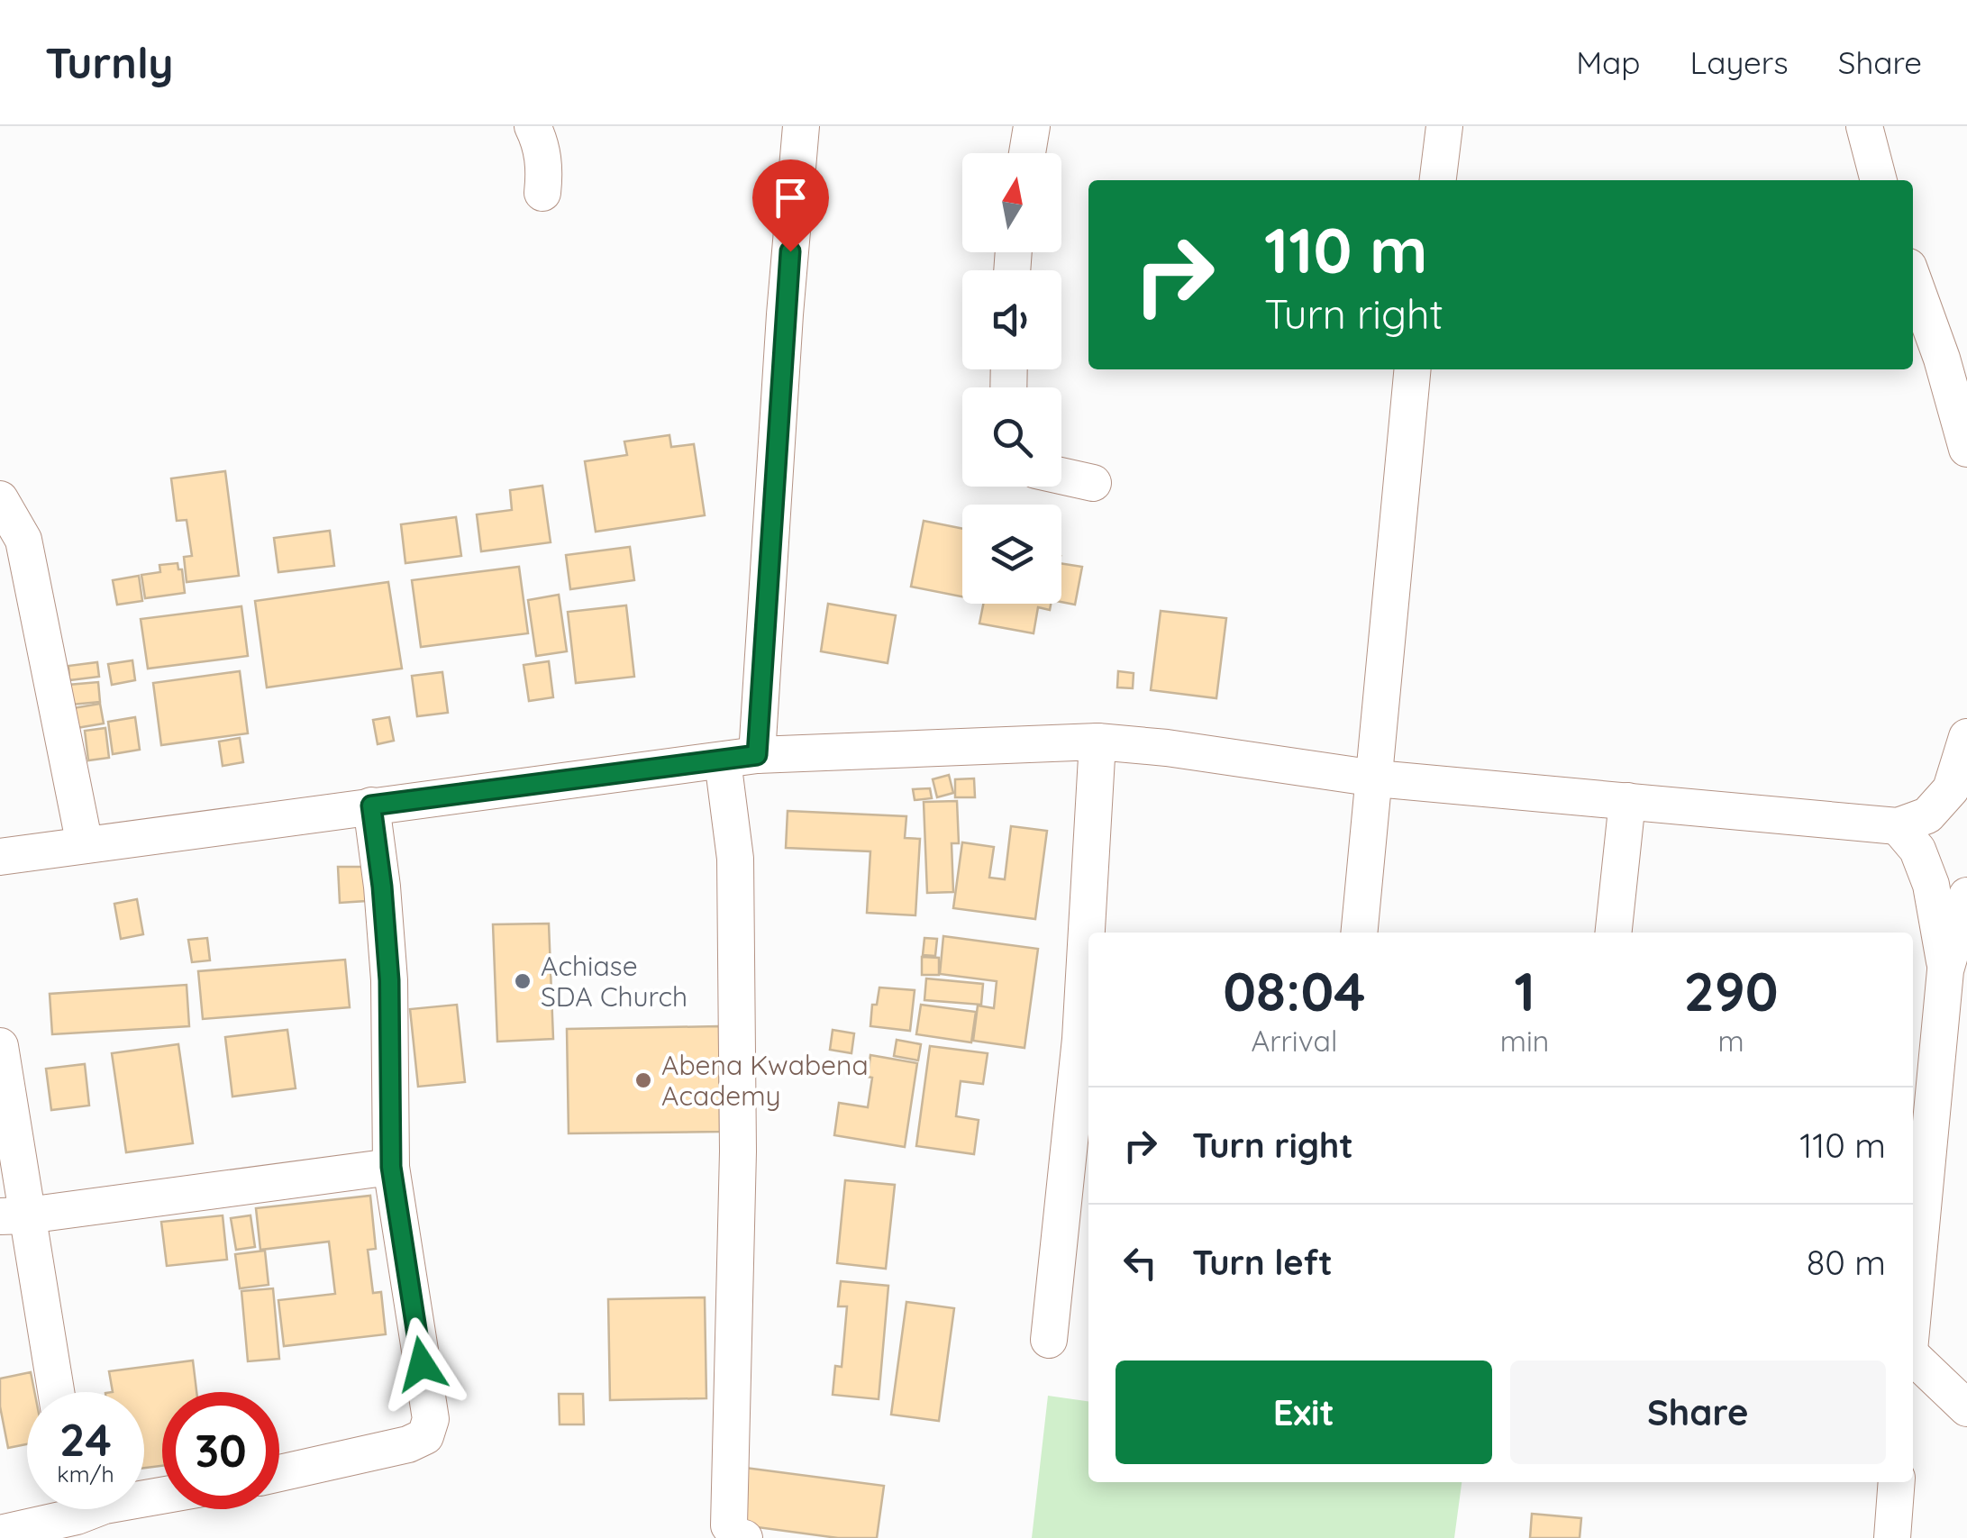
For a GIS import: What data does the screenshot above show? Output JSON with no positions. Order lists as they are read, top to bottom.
{
  "places": ["Achiase SDA Church", "Abena Kwabena Academy"],
  "north": "top",
  "page": {
    "header": "Turnly",
    "nav": ["Map", "Layers", "Share"],
    "turn": ["110 m", "Turn right"],
    "eta": [
      "08:04",
      "Arrival",
      "1",
      "min",
      "290",
      "m"
    ],
    "list": [
      {
        "name": "Turn right",
        "value": "110 m"
      },
      {
        "name": "Turn left",
        "value": "80 m"
      }
    ],
    "buttons": ["Exit", "Share"],
    "speed": "24 km/h",
    "limit": "30"
  }
}
